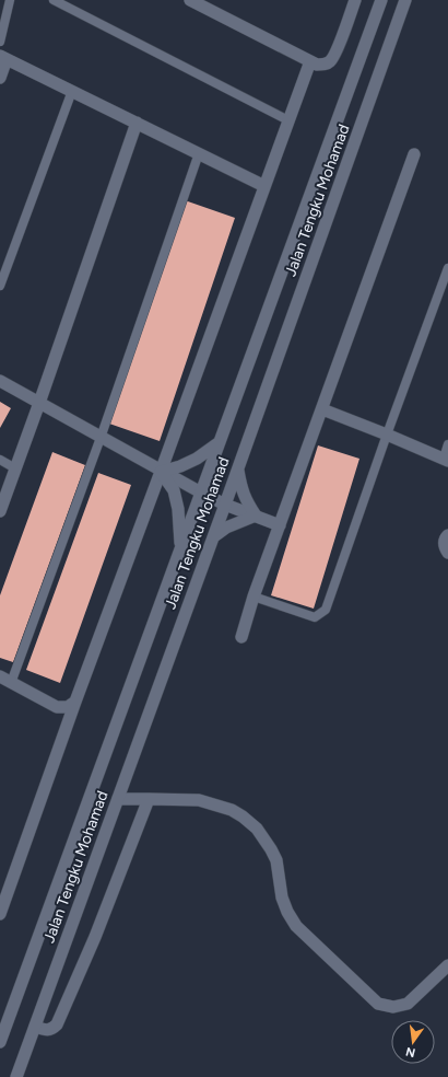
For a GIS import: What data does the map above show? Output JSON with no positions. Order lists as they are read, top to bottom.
{
  "streets": {
    "street": ["Jalan Tengku Mohamad"]
  },
  "north": "bottom"
}
